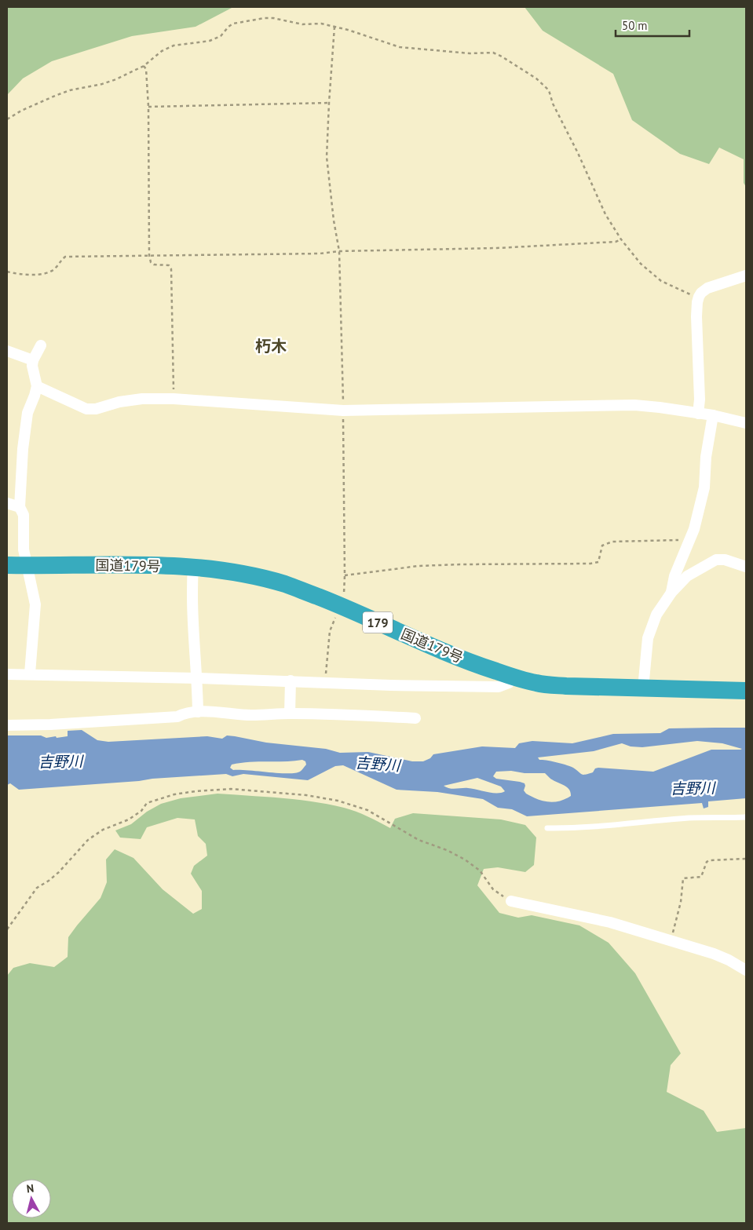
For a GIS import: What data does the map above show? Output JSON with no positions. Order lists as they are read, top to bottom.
{
  "streets": {
    "highway": ["国道179号", "179"]
  },
  "districts": ["朽木"],
  "water": ["吉野川"],
  "scale_bar": "50 m",
  "north": "top"
}
